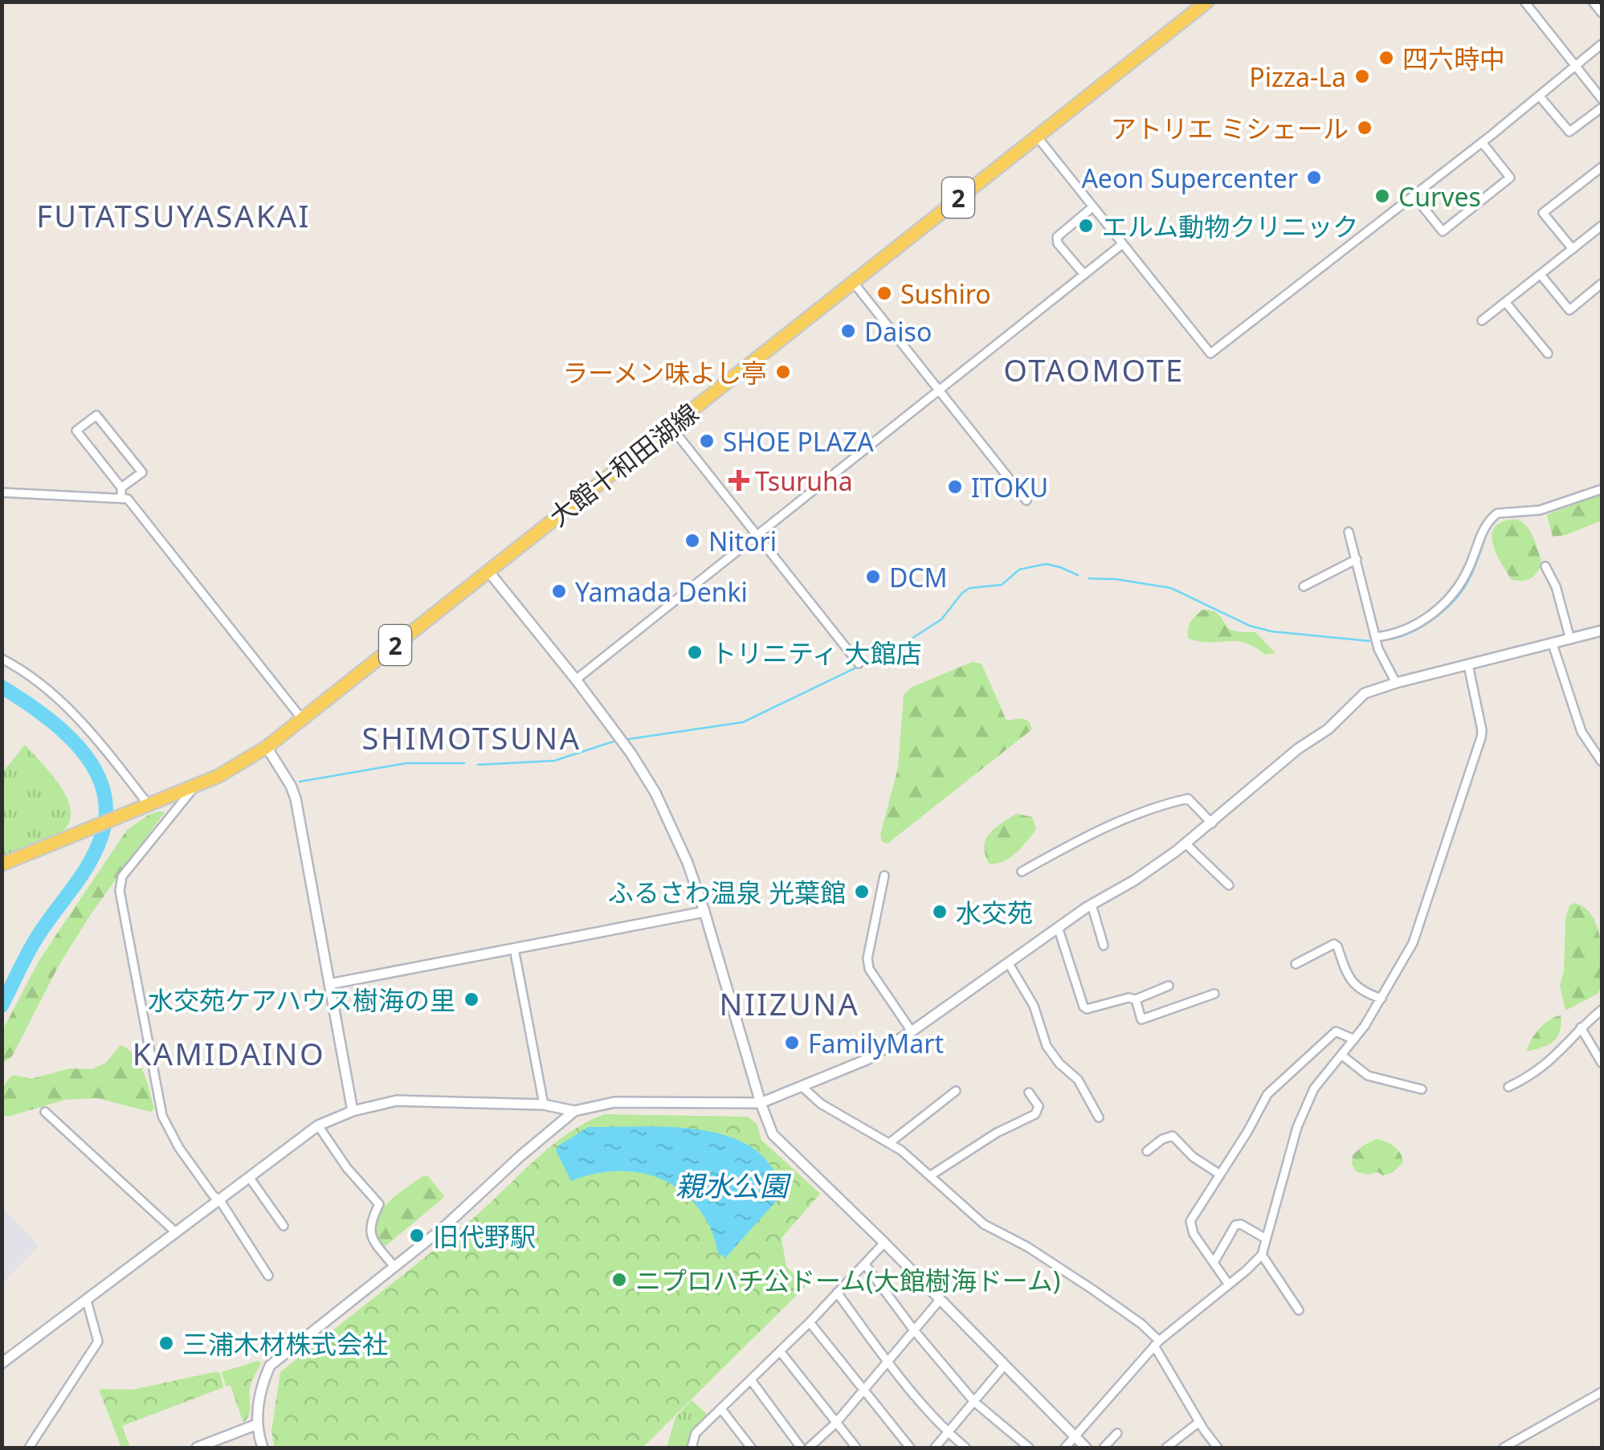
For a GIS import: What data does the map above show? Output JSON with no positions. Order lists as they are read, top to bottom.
{
  "streets": {
    "main road": ["2", "大館十和田湖線"]
  },
  "districts": [
    "FUTATSUYASAKAI",
    "OTAOMOTE",
    "SHIMOTSUNA",
    "NIIZUNA",
    "KAMIDAINO"
  ],
  "water": ["親水公園"],
  "places": {
    "other": [
      "四六時中",
      "Pizza-La",
      "アトリエ ミシェール",
      "Aeon Supercenter",
      "Curves",
      "エルム動物クリニック",
      "Sushiro",
      "Daiso",
      "ラーメン味よし亭",
      "SHOE PLAZA",
      "ITOKU",
      "Nitori",
      "DCM",
      "Yamada Denki",
      "トリニティ 大館店",
      "ふるさわ温泉 光葉館",
      "水交苑",
      "水交苑ケアハウス樹海の里",
      "FamilyMart",
      "旧代野駅",
      "ニプロハチ公ドーム(大館樹海ドーム)",
      "三浦木材株式会社"
    ],
    "health": ["Tsuruha"]
  }
}
